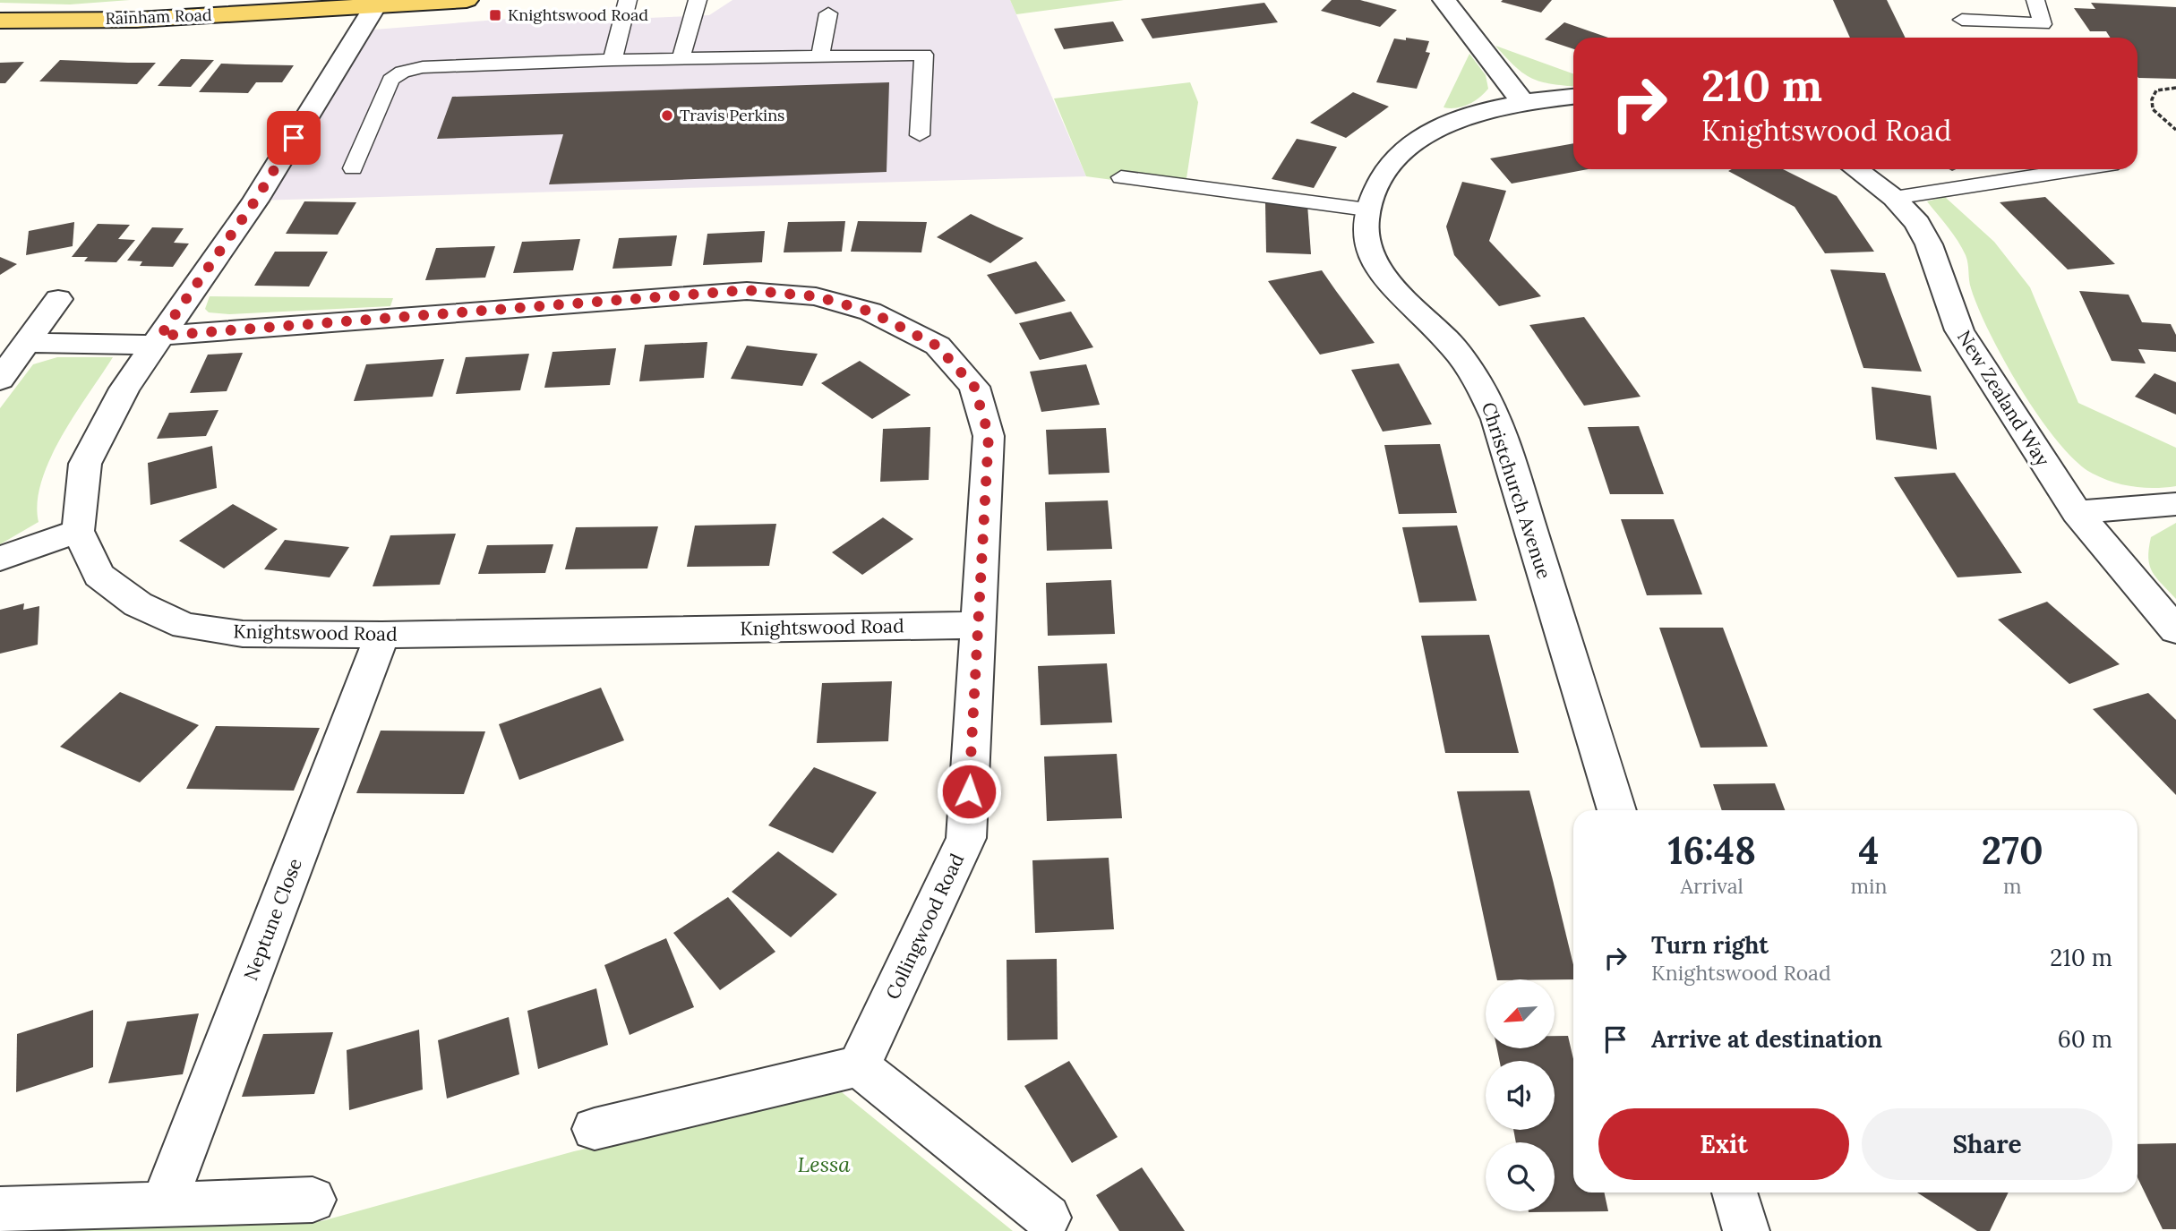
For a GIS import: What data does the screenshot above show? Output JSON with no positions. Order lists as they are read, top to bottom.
{
  "streets": {
    "main road": ["Rainham Road"],
    "street": [
      "New Zealand Way",
      "Christchurch Avenue",
      "Knightswood Road",
      "Neptune Close",
      "Collingwood Road"
    ]
  },
  "crossings": [
    ["Knightswood Road", "Neptune Close"],
    ["Knightswood Road", "Collingwood Road"]
  ],
  "parks": ["Lessa"],
  "places": {
    "transit": ["Knightswood Road"],
    "other": ["Travis Perkins"]
  },
  "north": "bottom left",
  "page": {
    "turn": ["210 m", "Knightswood Road"],
    "eta": [
      "16:48",
      "Arrival",
      "4",
      "min",
      "270",
      "m"
    ],
    "list": [
      {
        "name": "Turn right",
        "note": "Knightswood Road",
        "value": "210 m"
      },
      {
        "name": "Arrive at destination",
        "value": "60 m"
      }
    ],
    "buttons": ["Exit", "Share"]
  }
}
